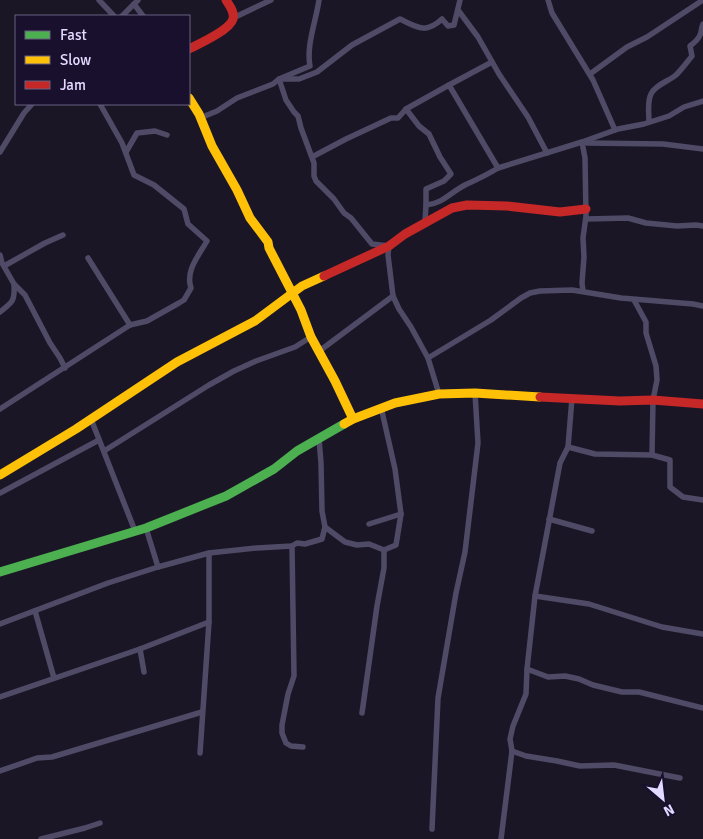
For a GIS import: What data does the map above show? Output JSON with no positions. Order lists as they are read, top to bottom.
{
  "legend": ["Fast", "Slow", "Jam"],
  "north": "bottom right"
}
